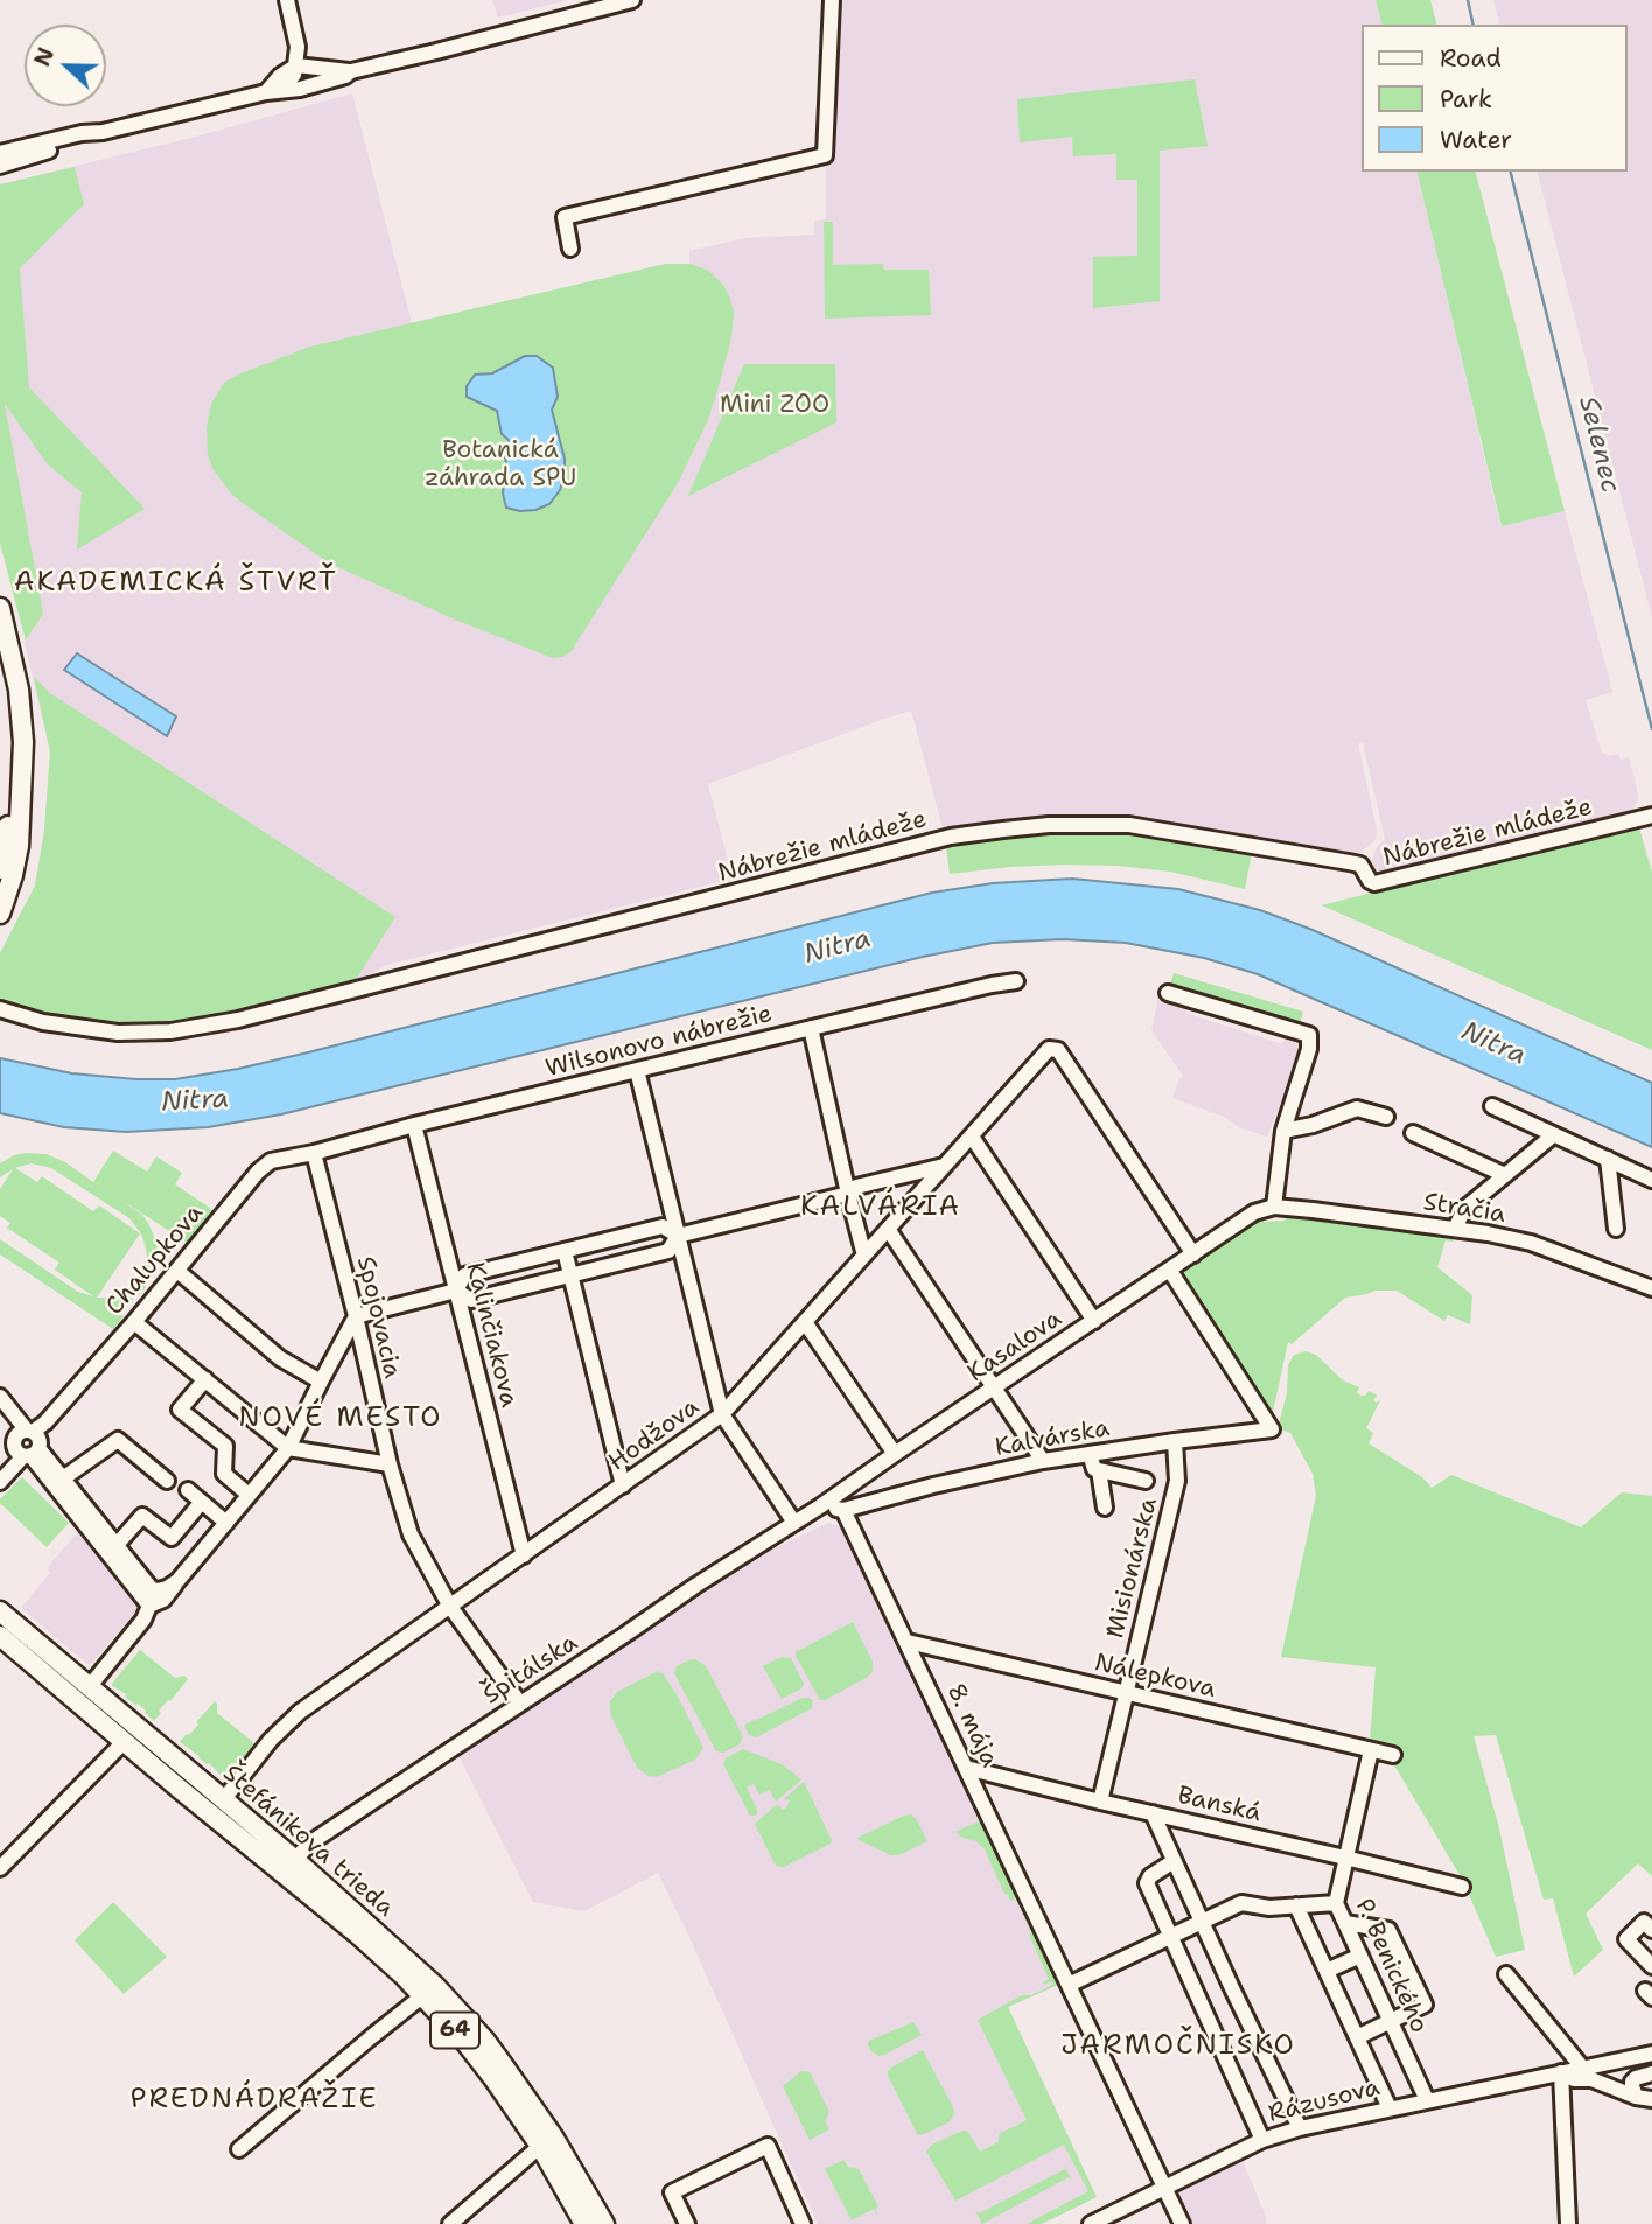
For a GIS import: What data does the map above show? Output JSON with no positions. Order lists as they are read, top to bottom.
{
  "streets": {
    "main road": ["Štefánikova trieda", "64"],
    "street": [
      "Nábrežie mládeže",
      "Wilsonovo nábrežie",
      "Stračia",
      "Chalupkova",
      "Spojovacia",
      "Kalinčiakova",
      "Kasalova",
      "Hodžova",
      "Kalvárska",
      "Misionárska",
      "Špitálska",
      "Nálepkova",
      "8. mája",
      "Banská",
      "P. Benického",
      "Rázusova"
    ]
  },
  "crossings": [
    ["Wilsonovo nábrežie", "Chalupkova"],
    ["Wilsonovo nábrežie", "Spojovacia"],
    ["Wilsonovo nábrežie", "Kalinčiakova"],
    ["Stračia", "Kasalova"],
    ["Chalupkova", "Spojovacia"],
    ["Spojovacia", "Hodžova"],
    ["Spojovacia", "Špitálska"],
    ["Kalinčiakova", "Hodžova"],
    ["Kasalova", "Hodžova"],
    ["Kasalova", "Kalvárska"],
    ["Kasalova", "Špitálska"],
    ["Hodžova", "Štefánikova trieda"],
    ["Kalvárska", "Misionárska"],
    ["Kalvárska", "8. mája"],
    ["Misionárska", "Nálepkova"],
    ["Misionárska", "Banská"],
    ["Špitálska", "Štefánikova trieda"],
    ["Nálepkova", "8. mája"],
    ["Nálepkova", "P. Benického"],
    ["8. mája", "Banská"],
    ["8. mája", "Rázusova"],
    ["Banská", "P. Benického"],
    ["P. Benického", "Rázusova"]
  ],
  "districts": [
    "AKADEMICKÁ ŠTVRŤ",
    "KALVÁRIA",
    "NOVÉ MESTO",
    "JARMOČNISKO",
    "PREDNÁDRAŽIE"
  ],
  "water": ["Selenec", "Nitra"],
  "parks": ["Mini ZOO", "Botanická záhrada SPU"],
  "legend": ["Road", "Park", "Water"],
  "north": "left"
}
